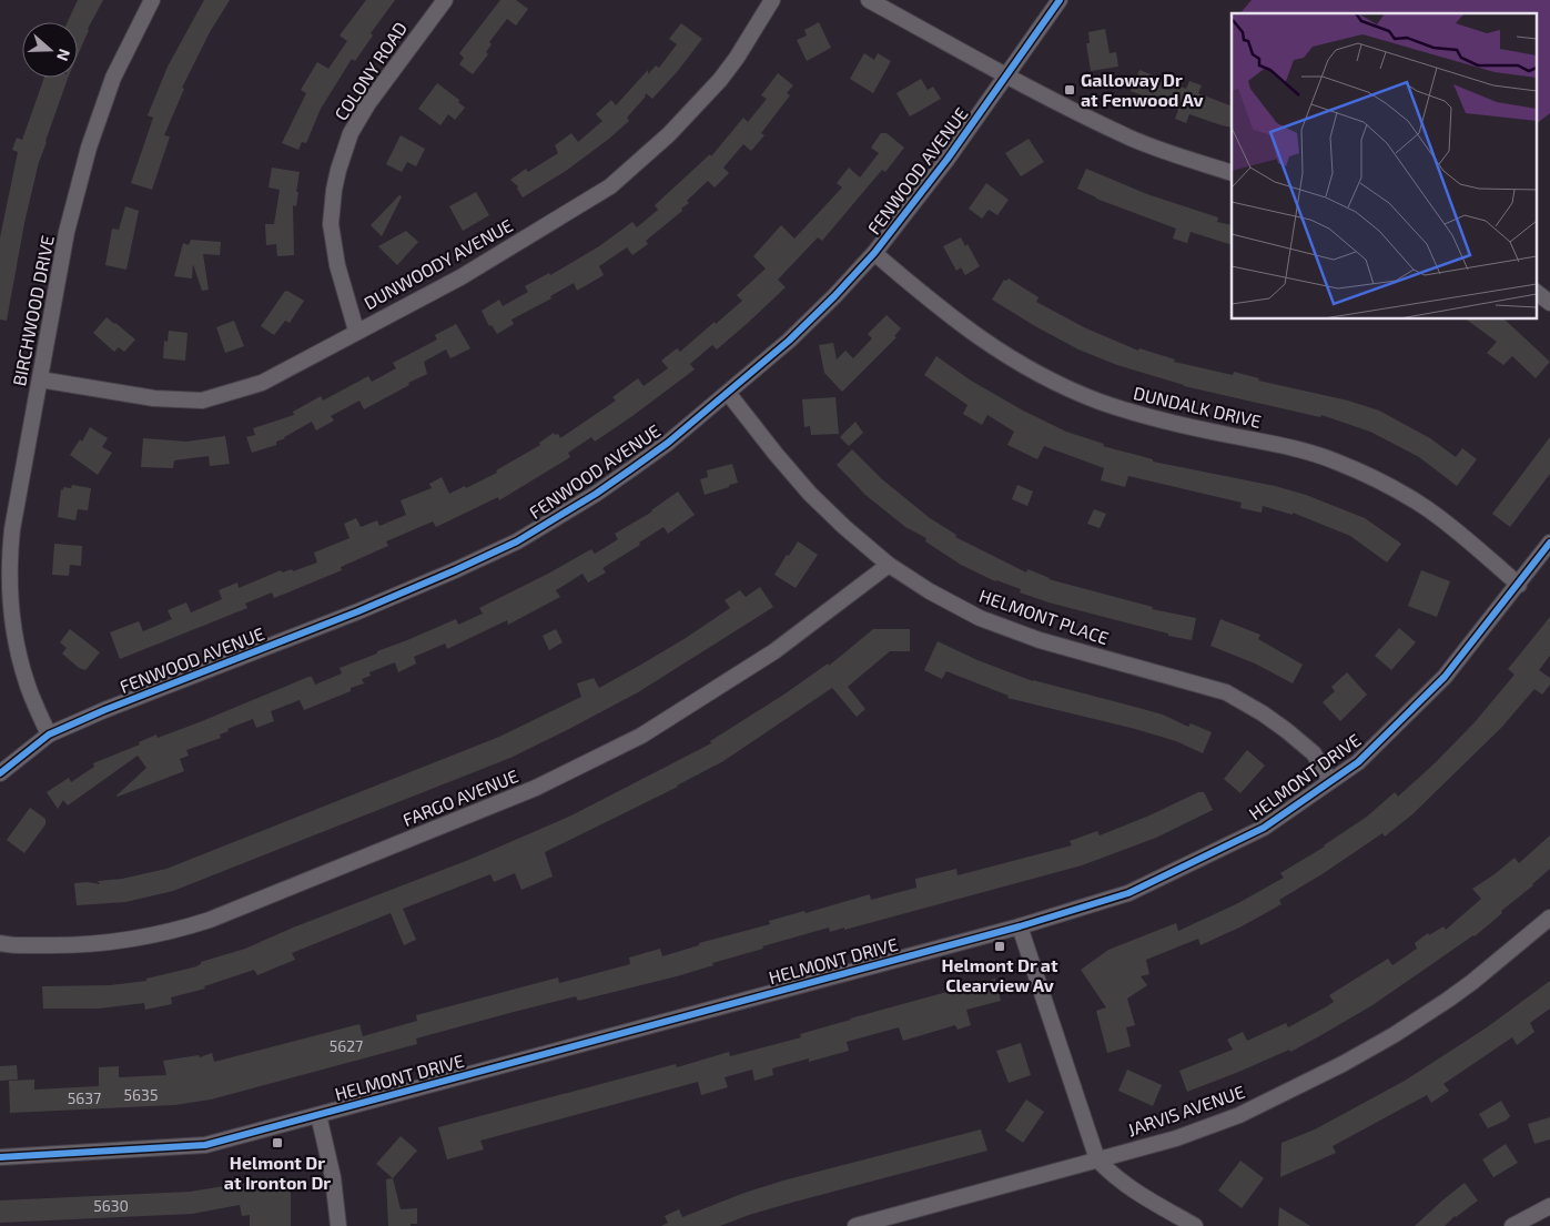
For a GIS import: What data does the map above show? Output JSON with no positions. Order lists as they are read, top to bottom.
{
  "streets": {
    "street": [
      "COLONY ROAD",
      "FENWOOD AVENUE",
      "DUNWOODY AVENUE",
      "BIRCHWOOD DRIVE",
      "DUNDALK DRIVE",
      "HELMONT PLACE",
      "HELMONT DRIVE",
      "FARGO AVENUE",
      "JARVIS AVENUE"
    ]
  },
  "crossings": [
    ["COLONY ROAD", "DUNWOODY AVENUE"],
    ["FENWOOD AVENUE", "BIRCHWOOD DRIVE"],
    ["FENWOOD AVENUE", "DUNDALK DRIVE"],
    ["FENWOOD AVENUE", "HELMONT PLACE"],
    ["DUNWOODY AVENUE", "BIRCHWOOD DRIVE"],
    ["DUNDALK DRIVE", "HELMONT DRIVE"],
    ["HELMONT PLACE", "HELMONT DRIVE"],
    ["HELMONT PLACE", "FARGO AVENUE"]
  ],
  "places": {
    "transit": ["Galloway Dr at Fenwood Av", "Helmont Dr at Clearview Av", "Helmont Dr at Ironton Dr"]
  },
  "house_numbers": [
    "5627",
    "5635",
    "5637",
    "5630"
  ],
  "north": "right"
}
